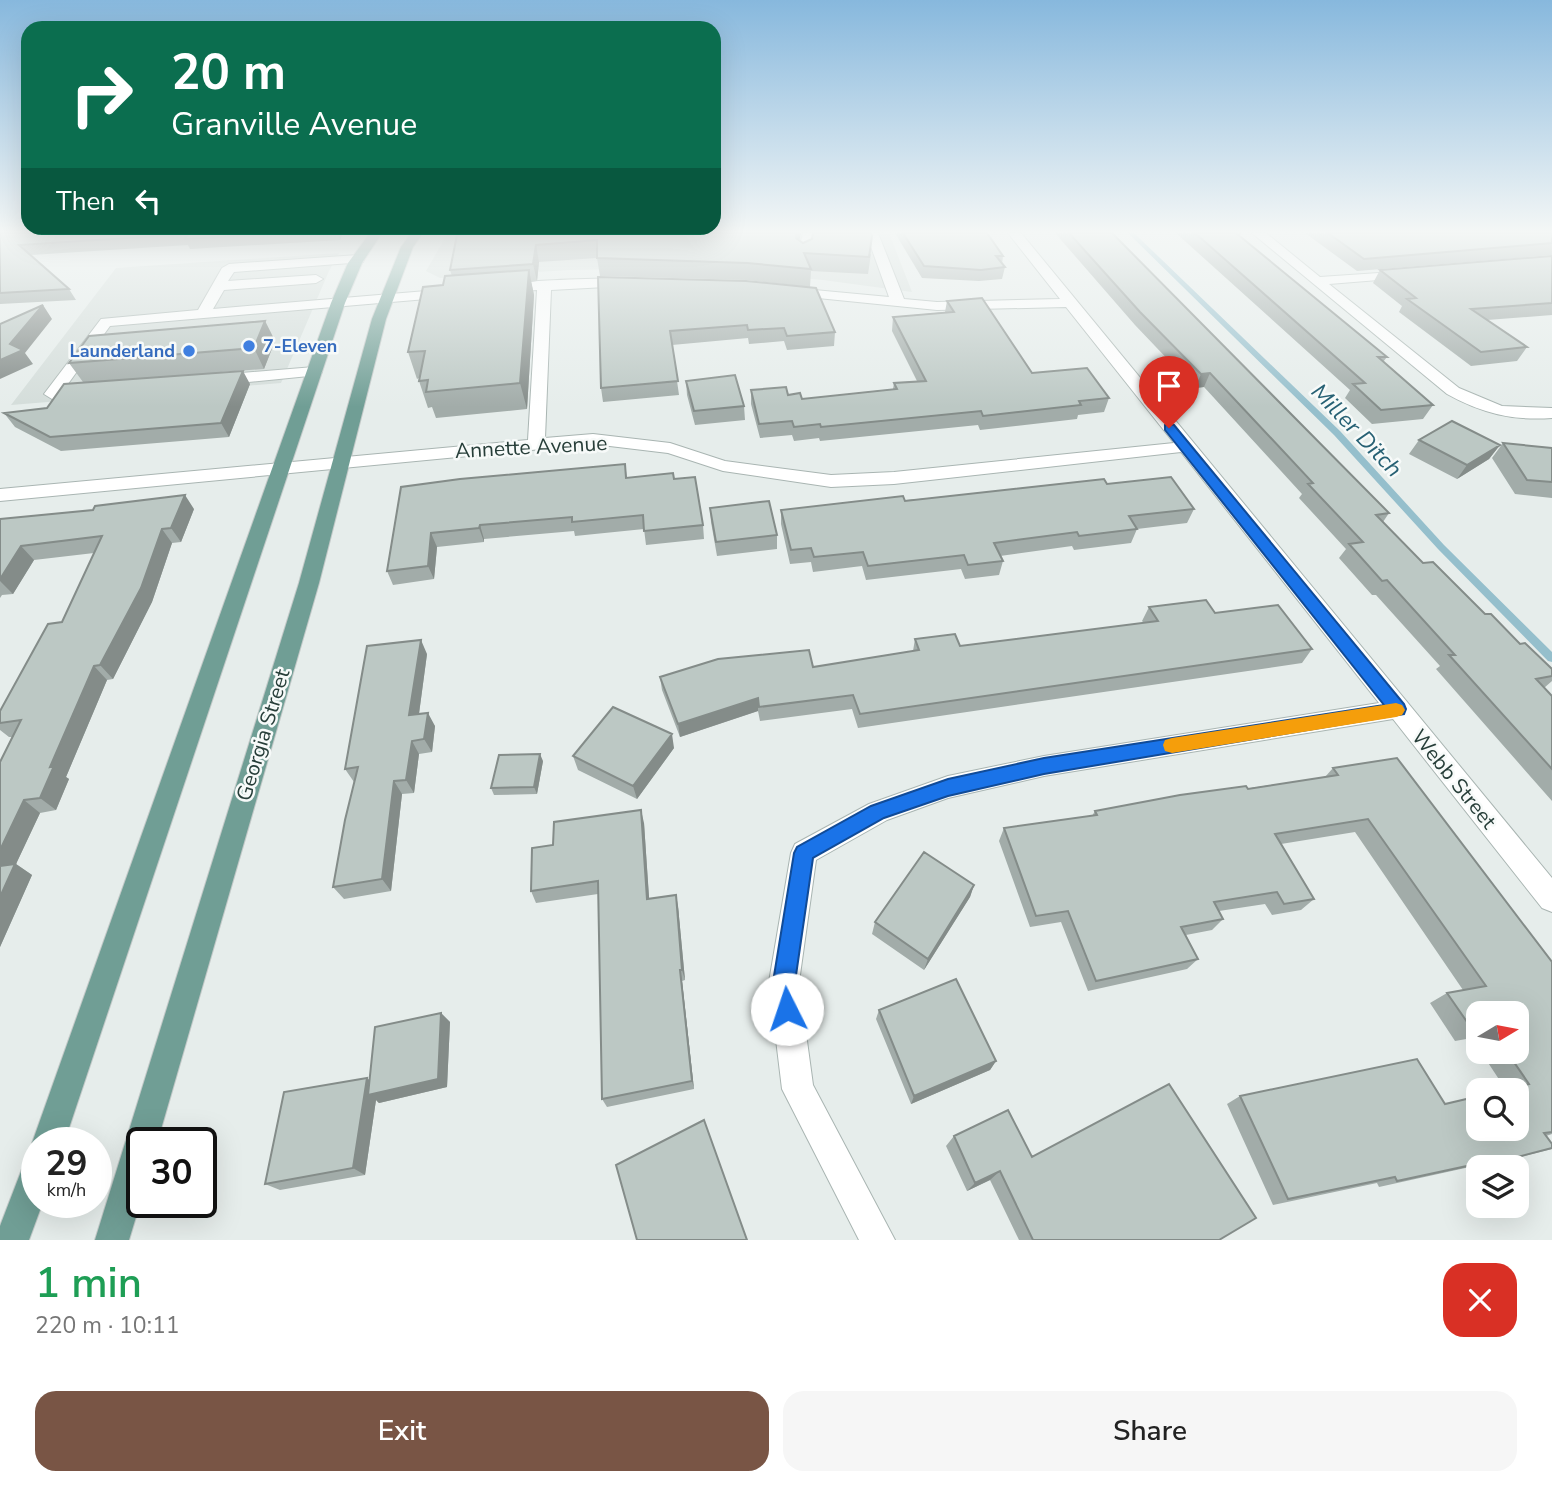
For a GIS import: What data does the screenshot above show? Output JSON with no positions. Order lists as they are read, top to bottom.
{
  "streets": {
    "main road": ["Georgia Street"],
    "street": ["Annette Avenue", "Webb Street"]
  },
  "crossings": [
    ["Annette Avenue", "Georgia Street"],
    ["Annette Avenue", "Webb Street"]
  ],
  "water": ["Miller Ditch"],
  "places": ["7-Eleven", "Launderland"],
  "north": "right",
  "page": {
    "turn": ["20 m", "Granville Avenue"],
    "then": "Then",
    "speed": "29 km/h",
    "limit": "30",
    "heading": ["1 min", "220 m · 10:11"],
    "buttons": ["Exit", "Share"]
  }
}
